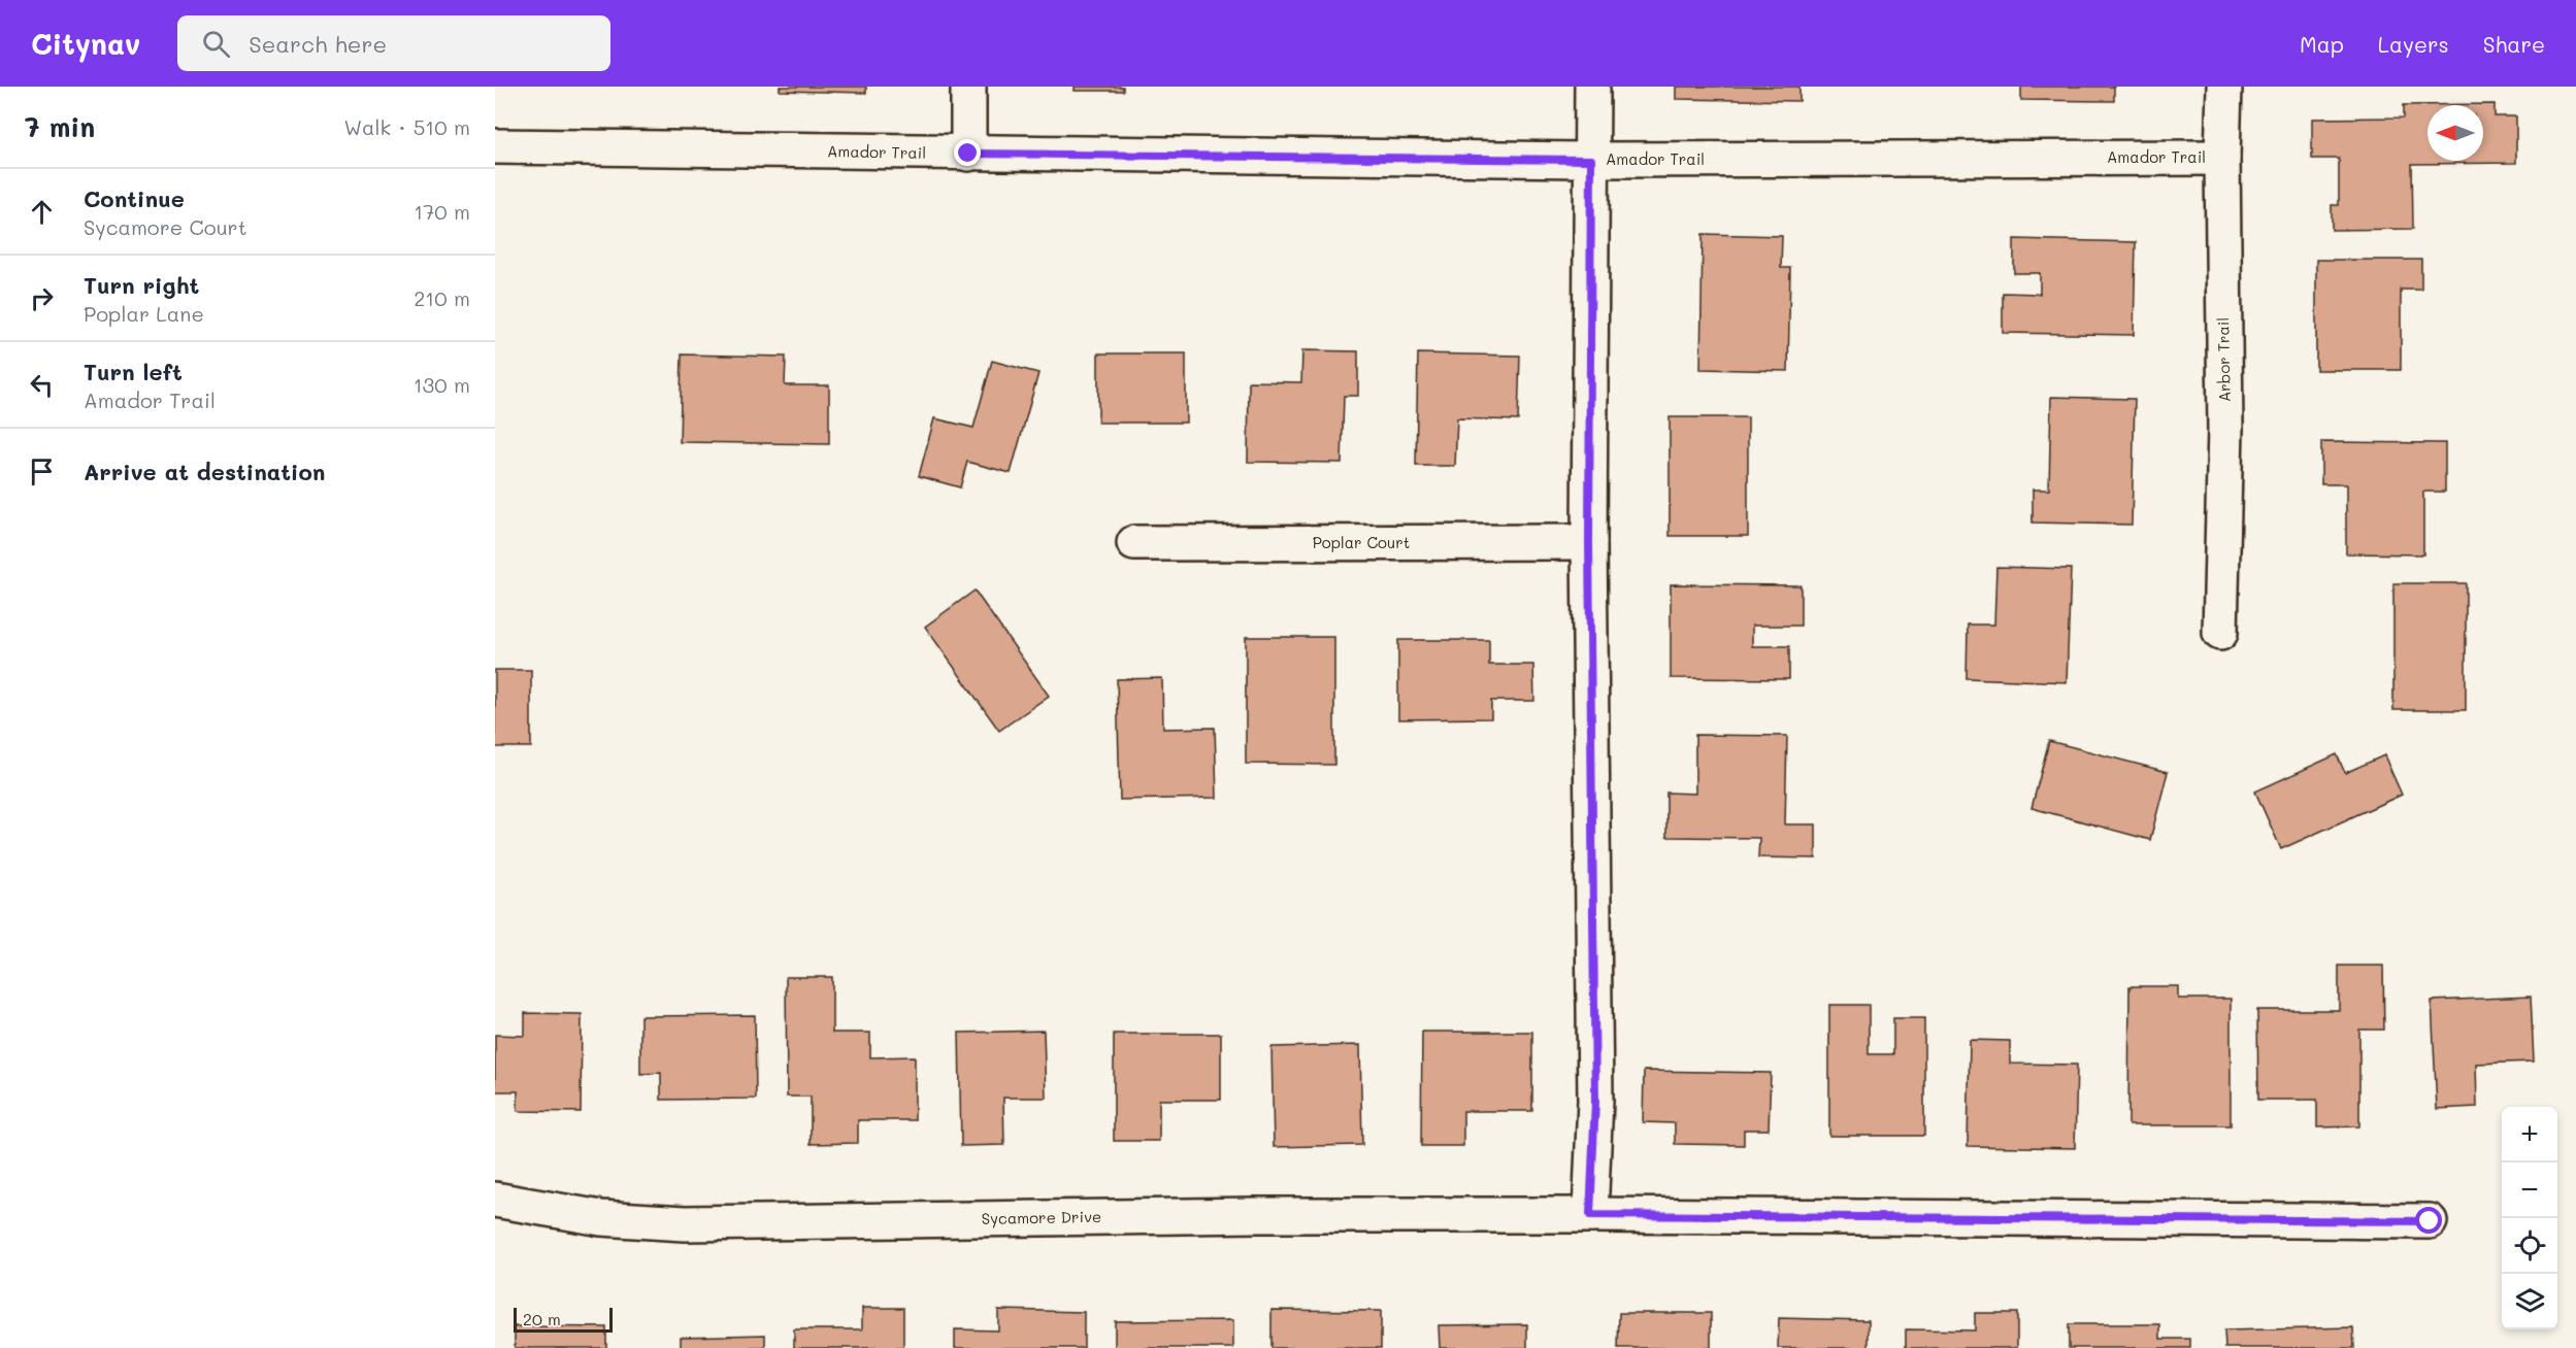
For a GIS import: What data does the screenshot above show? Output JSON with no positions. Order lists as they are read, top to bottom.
{
  "streets": {
    "street": [
      "Amador Trail",
      "Arbor Trail",
      "Poplar Court",
      "Sycamore Drive"
    ]
  },
  "crossings": [
    ["Amador Trail", "Arbor Trail"]
  ],
  "scale_bar": "20 m",
  "north": "left",
  "page": {
    "header": "Citynav",
    "search": "Search here",
    "nav": ["Map", "Layers", "Share"],
    "heading": ["7 min", "Walk · 510 m"],
    "list": [
      ["Continue", "Sycamore Court", "170 m"],
      ["Turn right", "Poplar Lane", "210 m"],
      ["Turn left", "Amador Trail", "130 m"],
      "Arrive at destination"
    ],
    "map_buttons": ["+", "−"],
    "scale": "20 m"
  }
}
